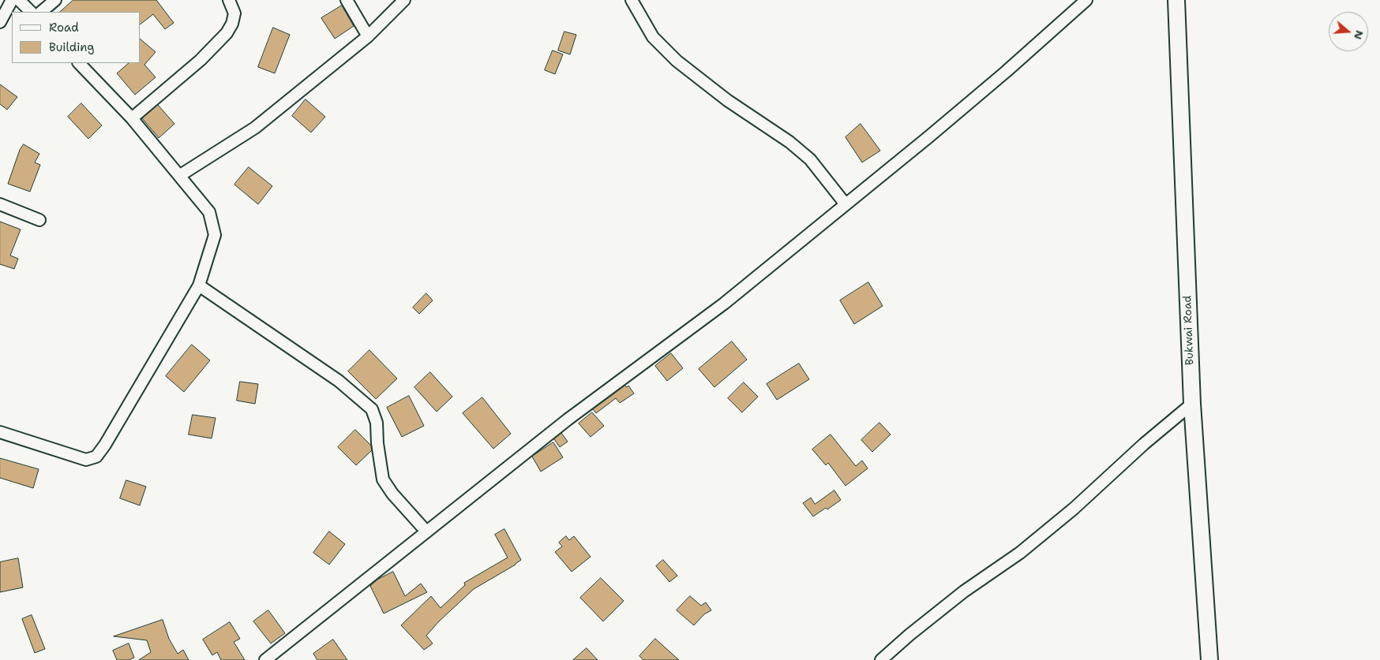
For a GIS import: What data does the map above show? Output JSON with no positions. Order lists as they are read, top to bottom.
{
  "streets": {
    "street": ["Bukwai Road"]
  },
  "legend": ["Road", "Building"],
  "north": "right"
}
